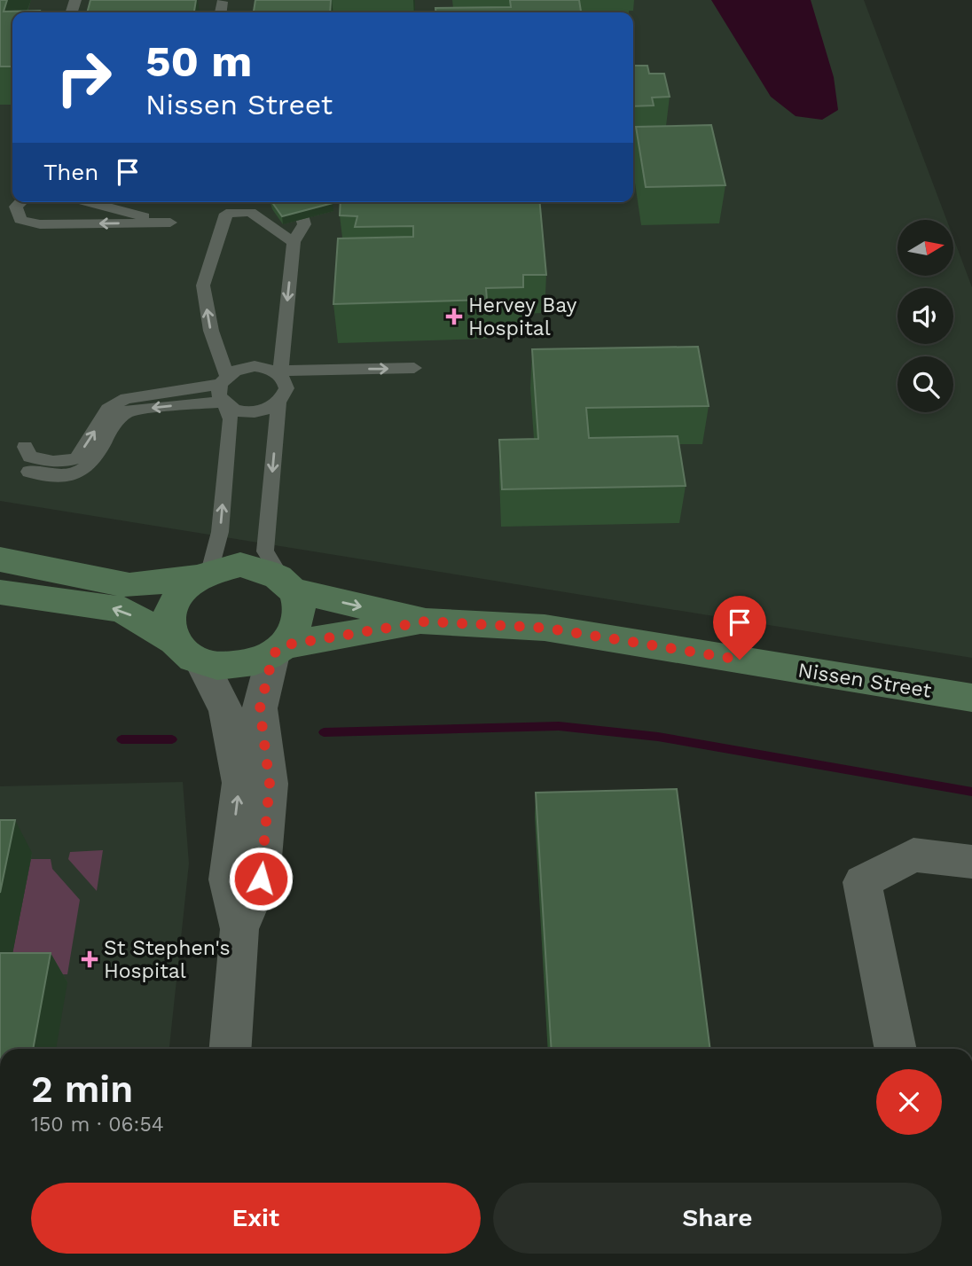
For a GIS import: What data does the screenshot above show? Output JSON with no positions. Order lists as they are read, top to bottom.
{
  "streets": {
    "street": ["Nissen Street"]
  },
  "places": {
    "health": ["Hervey Bay Hospital", "St Stephen's Hospital"]
  },
  "north": "right",
  "page": {
    "turn": ["50 m", "Nissen Street"],
    "then": "Then",
    "heading": ["2 min", "150 m · 06:54"],
    "buttons": ["Exit", "Share"]
  }
}
